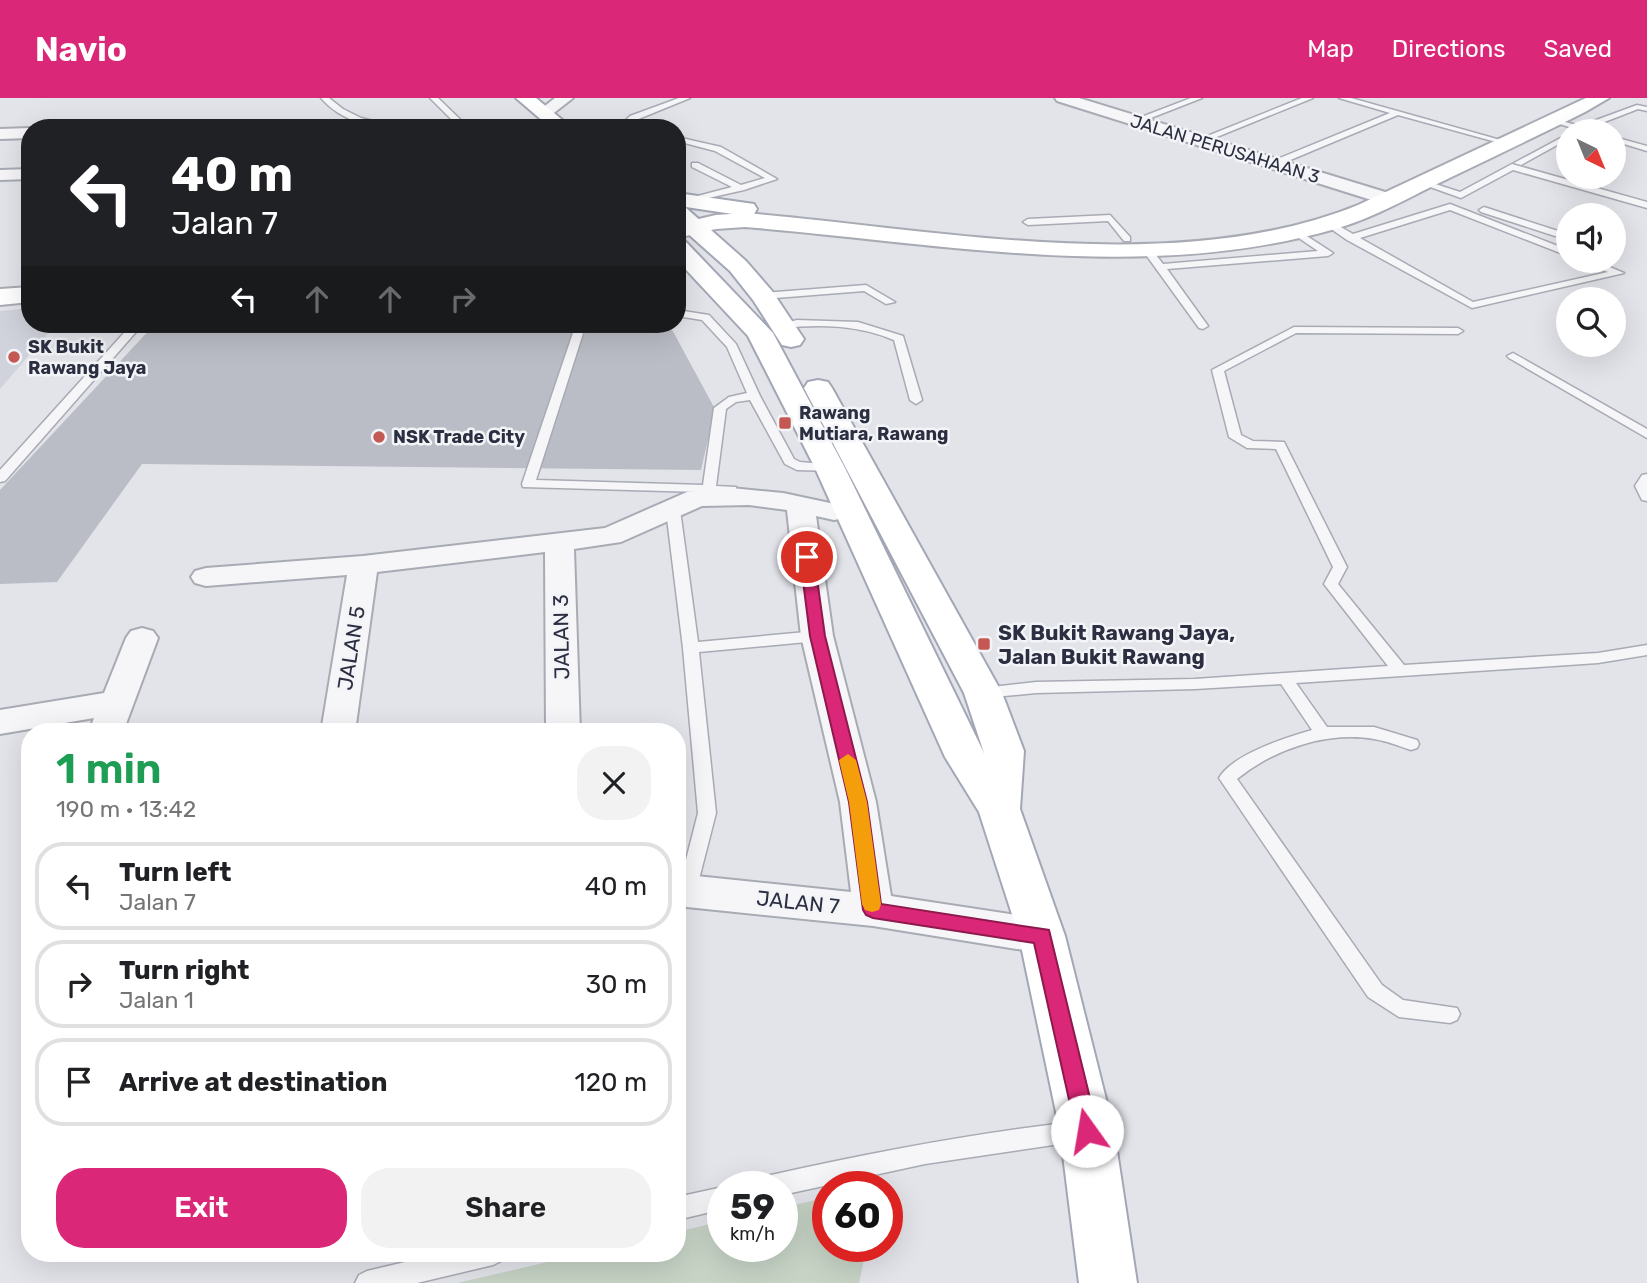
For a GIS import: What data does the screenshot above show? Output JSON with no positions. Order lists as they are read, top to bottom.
{
  "streets": {
    "street": [
      "JALAN PERUSAHAAN 3",
      "JALAN 3",
      "JALAN 5",
      "JALAN 7"
    ]
  },
  "places": {
    "other": ["SK Bukit Rawang Jaya", "NSK Trade City"],
    "transit": ["Rawang Mutiara, Rawang", "SK Bukit Rawang Jaya, Jalan Bukit Rawang"]
  },
  "north": "bottom right",
  "page": {
    "header": "Navio",
    "nav": ["Map", "Directions", "Saved"],
    "turn": ["40 m", "Jalan 7"],
    "heading": ["1 min", "190 m · 13:42"],
    "list": [
      {
        "name": "Turn left",
        "note": "Jalan 7",
        "value": "40 m"
      },
      {
        "name": "Turn right",
        "note": "Jalan 1",
        "value": "30 m"
      },
      {
        "name": "Arrive at destination",
        "value": "120 m"
      }
    ],
    "buttons": ["Exit", "Share"],
    "speed": "59 km/h",
    "limit": "60"
  }
}
